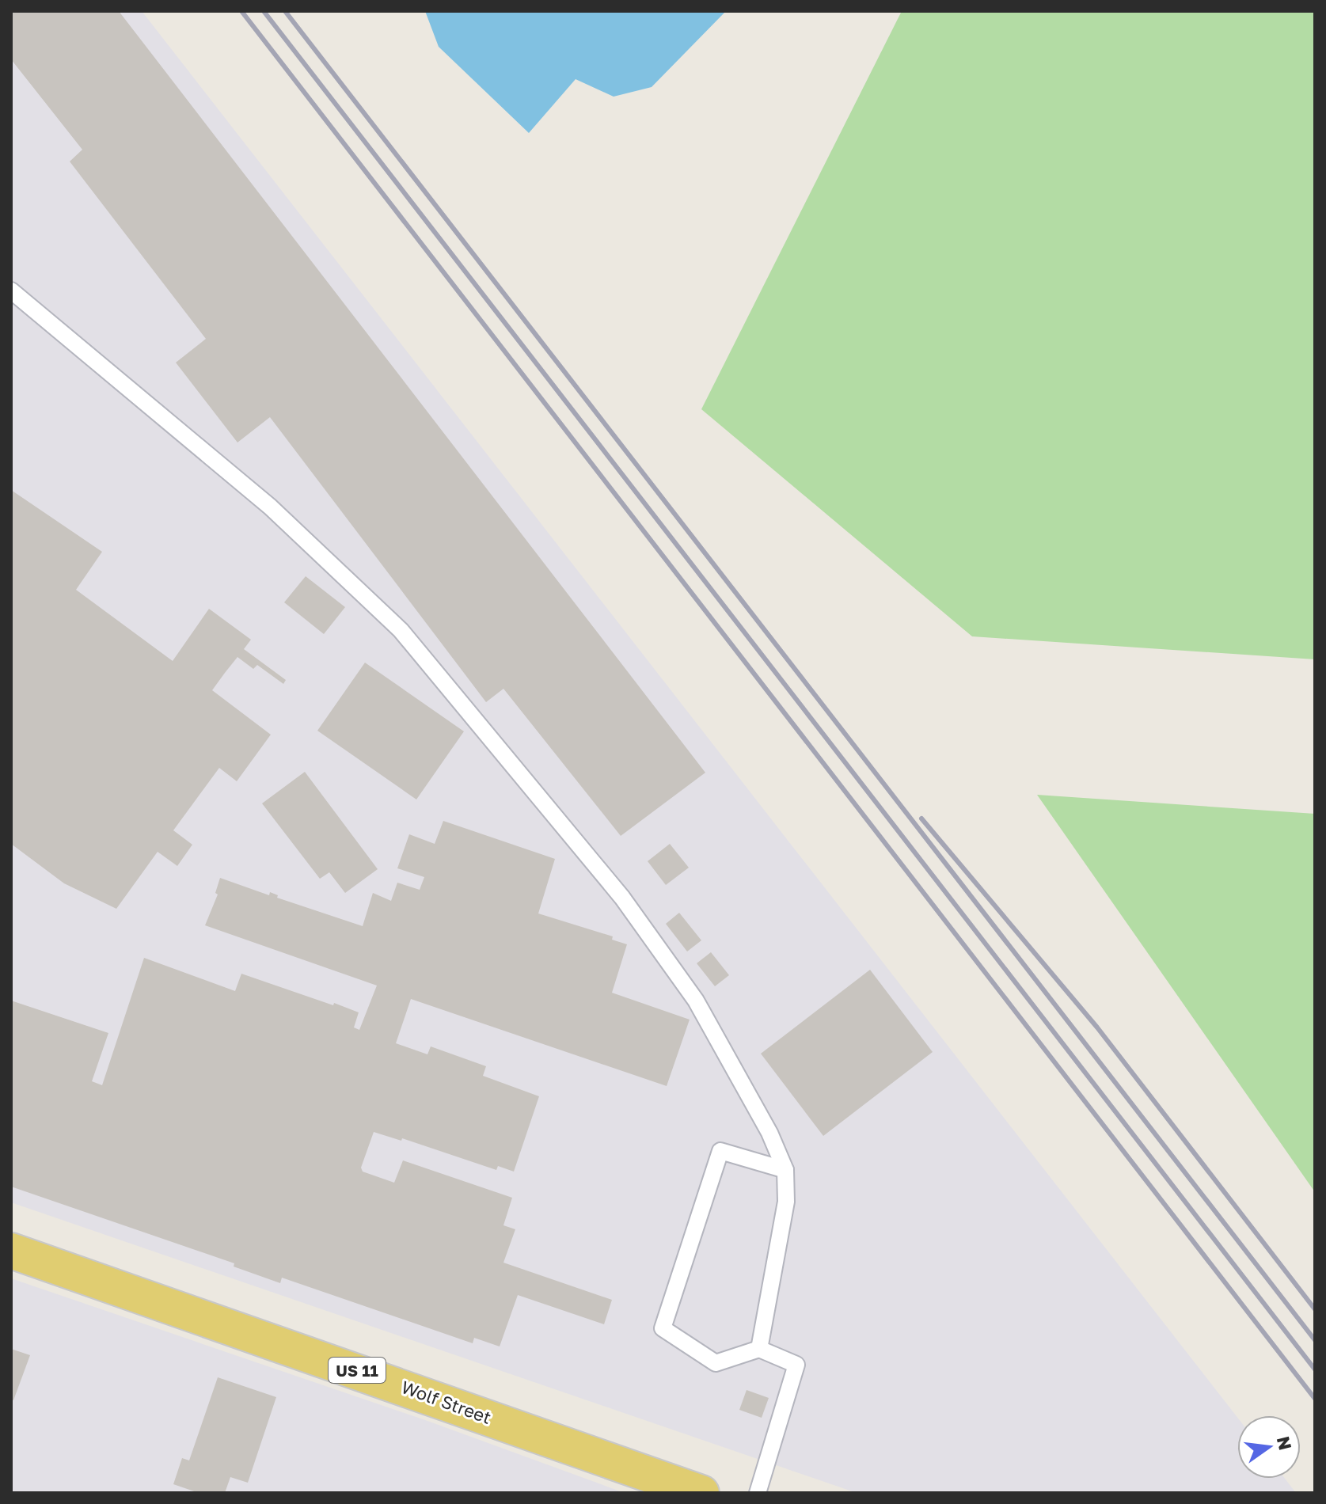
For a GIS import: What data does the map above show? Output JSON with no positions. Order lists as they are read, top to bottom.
{
  "streets": {
    "main road": ["US 11", "Wolf Street"]
  },
  "north": "right"
}
